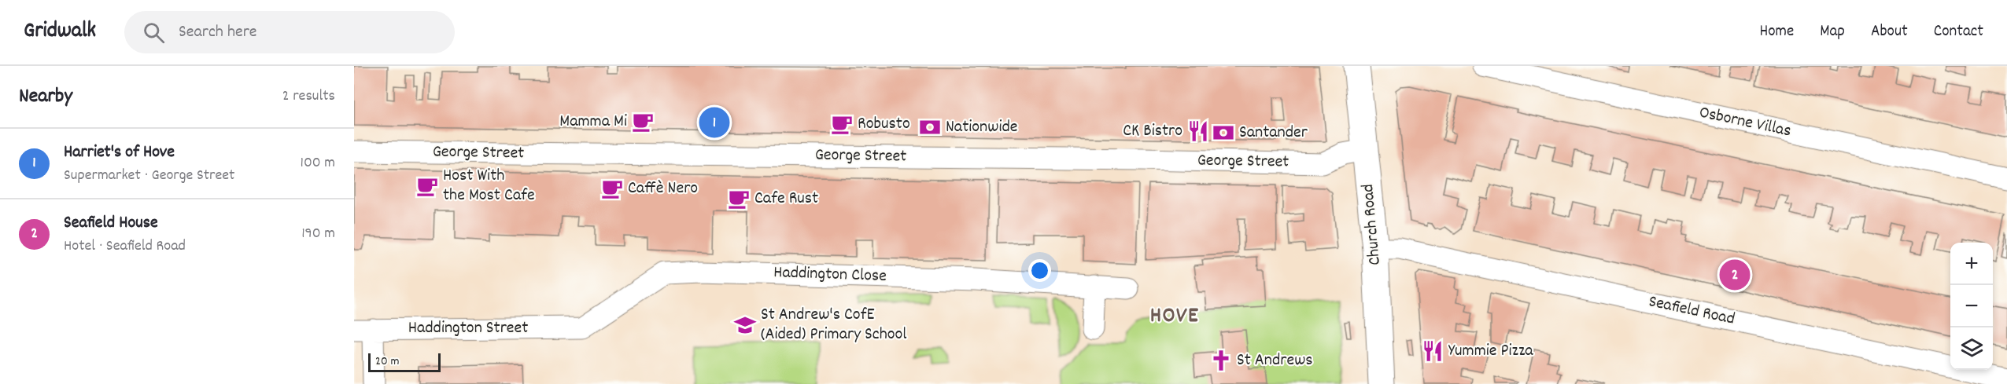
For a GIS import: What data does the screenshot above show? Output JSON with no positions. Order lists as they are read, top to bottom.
{
  "streets": {
    "main road": ["Church Road"],
    "street": [
      "Osborne Villas",
      "George Street",
      "Haddington Close",
      "Seafield Road",
      "Haddington Street"
    ]
  },
  "crossings": [
    ["George Street", "Church Road"],
    ["Church Road", "Seafield Road"],
    ["Haddington Close", "Haddington Street"]
  ],
  "districts": ["HOVE"],
  "places": {
    "cafe": [
      "Mamma Mi",
      "Robusto",
      "Host With the Most Cafe",
      "Caffè Nero",
      "Cafe Rust"
    ],
    "bank": ["Nationwide", "Santander"],
    "restaurant": ["CK Bistro", "Yummie Pizza"],
    "school or university": ["St Andrew's CofE (Aided) Primary School"],
    "church": ["St Andrews"]
  },
  "scale_bar": "20 m",
  "page": {
    "header": "Gridwalk",
    "search": "Search here",
    "nav": [
      "Home",
      "Map",
      "About",
      "Contact"
    ],
    "heading": ["Nearby", "2 results"],
    "pins": ["1", "2"],
    "list": [
      {
        "mark": "1",
        "name": "Harriet's of Hove",
        "note": "Supermarket · George Street",
        "value": "100 m"
      },
      {
        "mark": "2",
        "name": "Seafield House",
        "note": "Hotel · Seafield Road",
        "value": "190 m"
      }
    ],
    "map_buttons": ["+", "−"],
    "scale": "20 m"
  }
}
